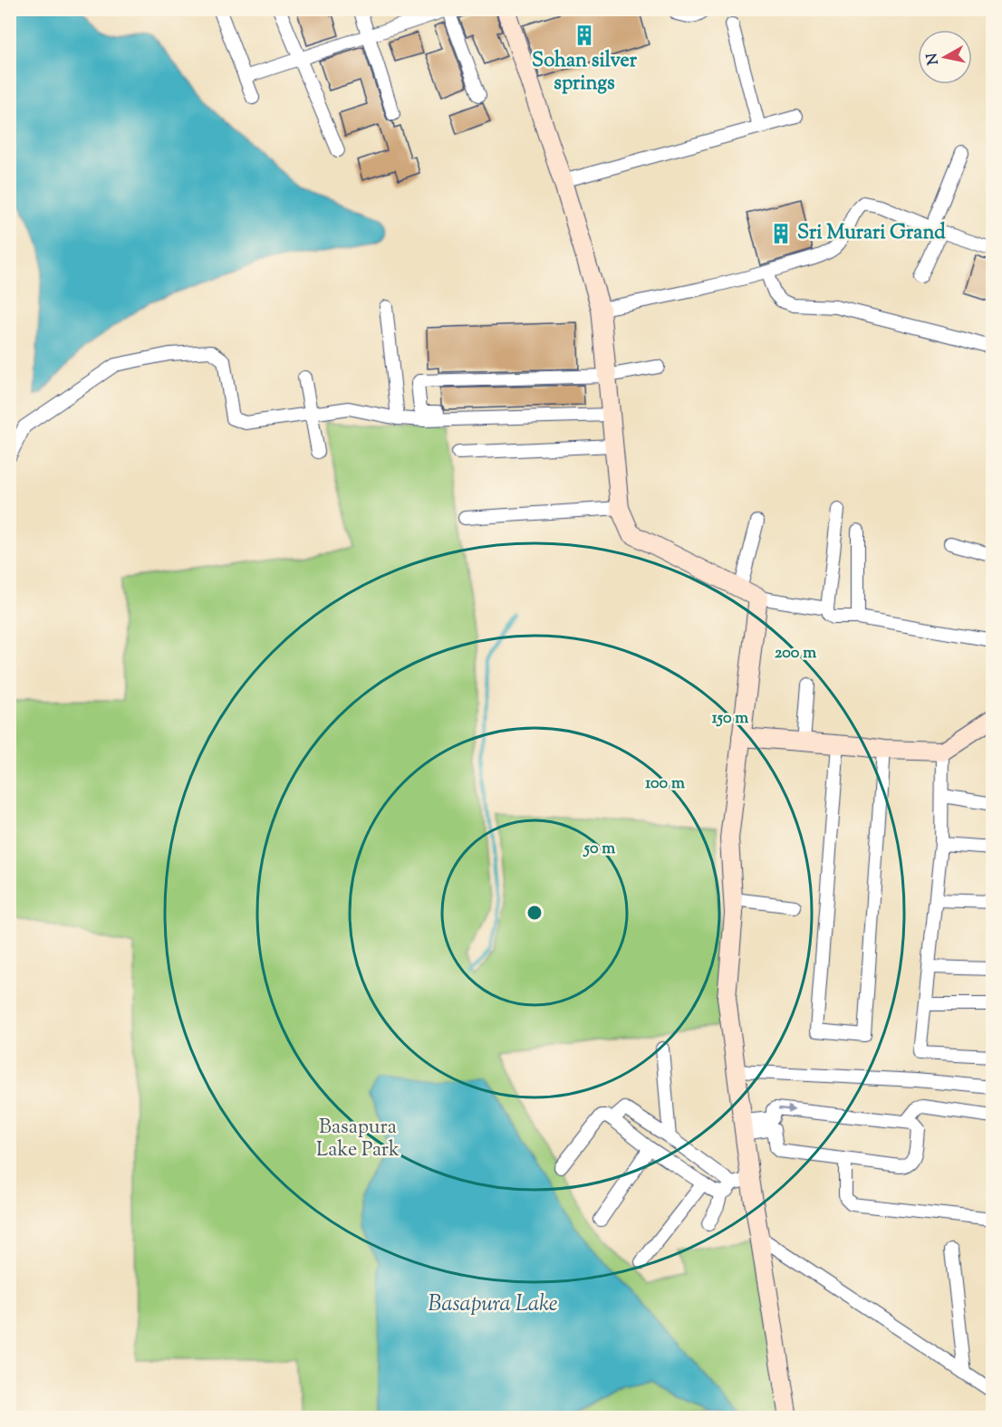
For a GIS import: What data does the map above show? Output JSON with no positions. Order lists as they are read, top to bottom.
{
  "water": ["Basapura Lake"],
  "parks": ["Basapura Lake Park"],
  "places": {
    "building": ["Sohan silver springs", "Sri Murari Grand"]
  },
  "north": "left",
  "rings": [
    "200 m",
    "150 m",
    "100 m",
    "50 m"
  ]
}
